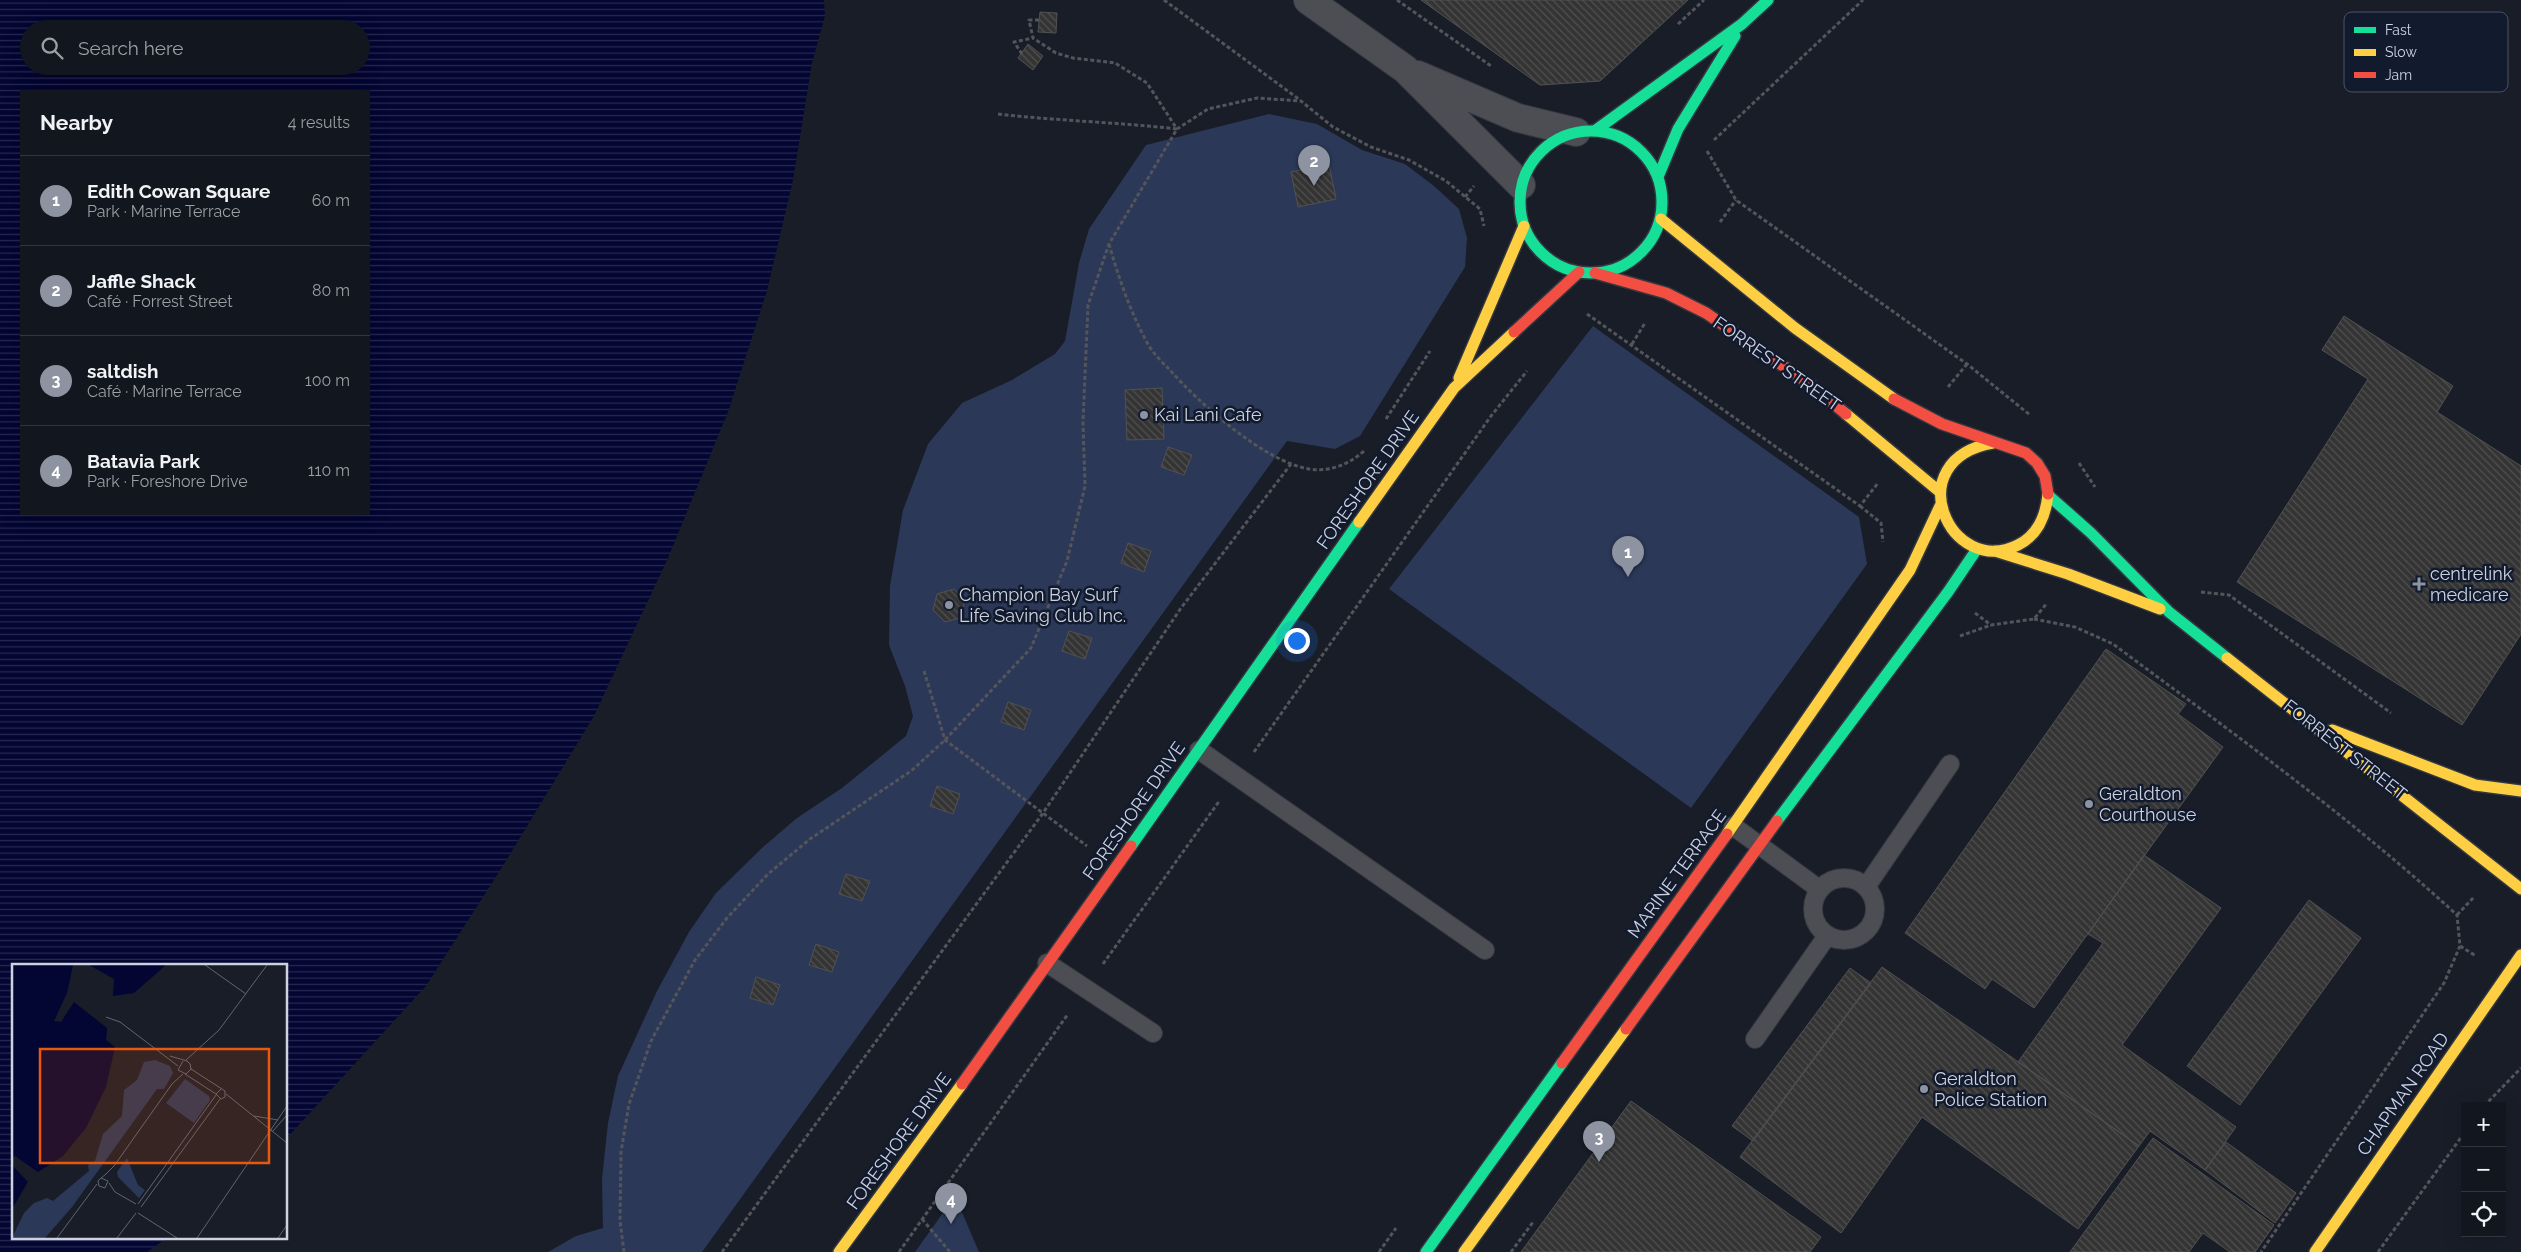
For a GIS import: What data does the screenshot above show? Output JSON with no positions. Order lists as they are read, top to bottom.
{
  "streets": {
    "street": [
      "FORREST STREET",
      "FORESHORE DRIVE",
      "MARINE TERRACE",
      "CHAPMAN ROAD"
    ]
  },
  "crossings": [
    ["FORREST STREET", "FORESHORE DRIVE"],
    ["FORREST STREET", "MARINE TERRACE"]
  ],
  "places": {
    "other": [
      "Kai Lani Cafe",
      "Champion Bay Surf Life Saving Club Inc.",
      "Geraldton Courthouse",
      "Geraldton Police Station"
    ],
    "health": ["centrelink medicare"]
  },
  "legend": ["Fast", "Slow", "Jam"],
  "page": {
    "search": "Search here",
    "heading": ["Nearby", "4 results"],
    "pins": [
      "2",
      "1",
      "3",
      "4"
    ],
    "list": [
      {
        "mark": "1",
        "name": "Edith Cowan Square",
        "note": "Park · Marine Terrace",
        "value": "60 m"
      },
      {
        "mark": "2",
        "name": "Jaffle Shack",
        "note": "Café · Forrest Street",
        "value": "80 m"
      },
      {
        "mark": "3",
        "name": "saltdish",
        "note": "Café · Marine Terrace",
        "value": "100 m"
      },
      {
        "mark": "4",
        "name": "Batavia Park",
        "note": "Park · Foreshore Drive",
        "value": "110 m"
      }
    ],
    "map_buttons": ["+", "−"]
  }
}
